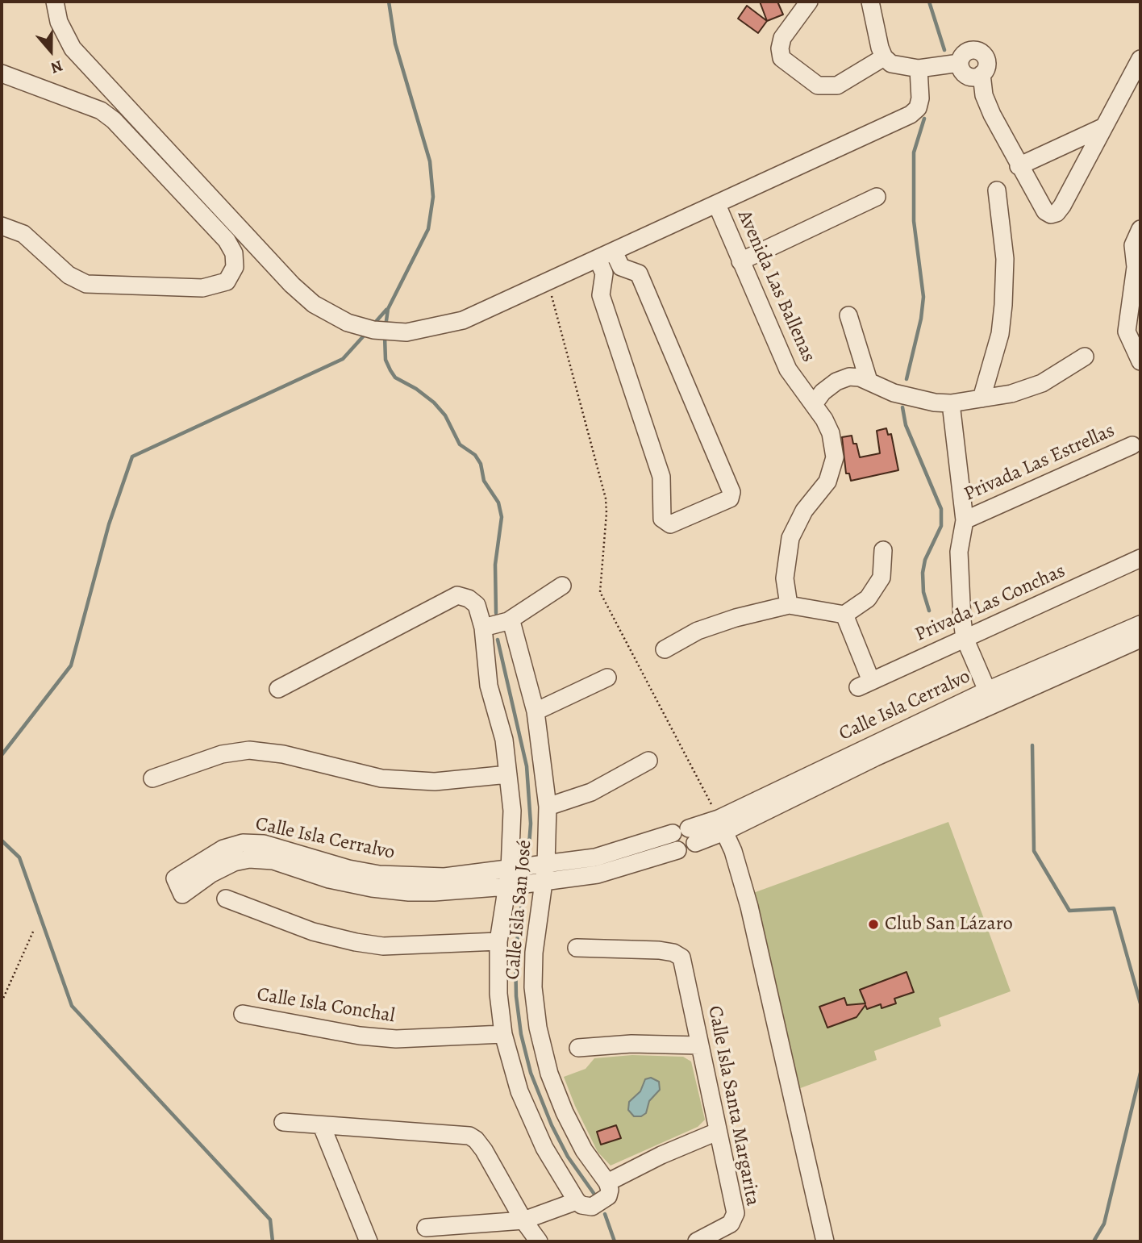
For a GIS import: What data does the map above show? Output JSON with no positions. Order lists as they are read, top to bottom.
{
  "streets": {
    "street": [
      "Avenida Las Ballenas",
      "Privada Las Estrellas",
      "Privada Las Conchas",
      "Calle Isla Cerralvo",
      "Calle Isla San José",
      "Calle Isla Conchal",
      "Calle Isla Santa Margarita"
    ]
  },
  "crossings": [
    ["Calle Isla Cerralvo", "Calle Isla San José"],
    ["Calle Isla San José", "Calle Isla Conchal"]
  ],
  "places": ["Club San Lázaro"],
  "north": "bottom"
}
